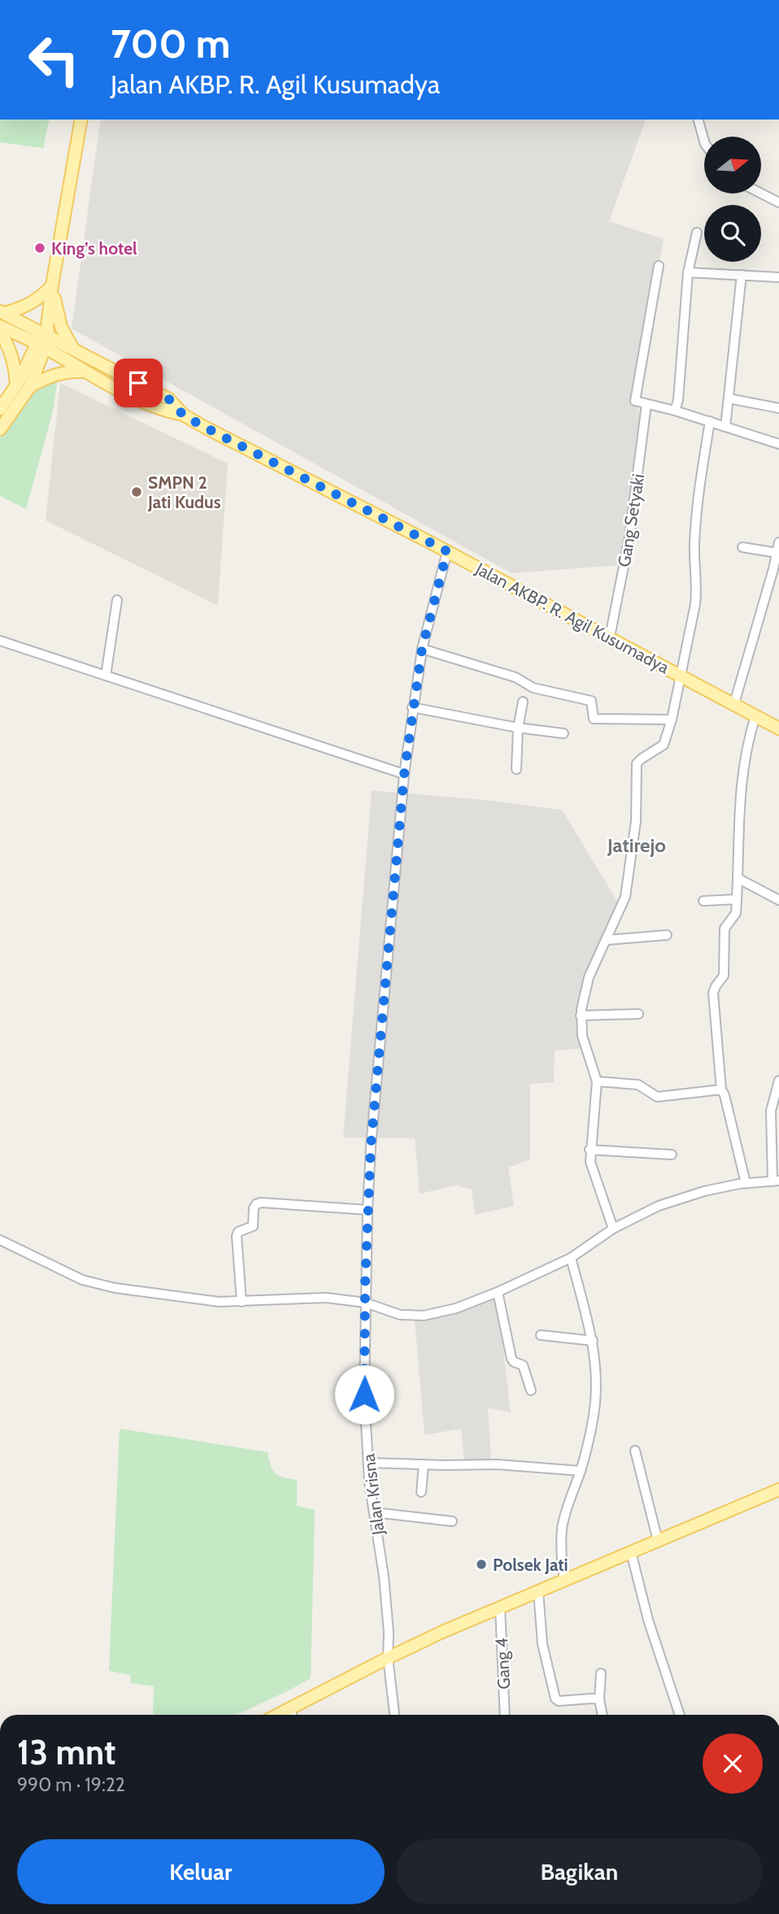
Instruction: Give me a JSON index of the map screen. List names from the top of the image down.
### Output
{
  "streets": {
    "main road": ["Jalan AKBP. R. Agil Kusumadya"],
    "street": ["Gang Setyaki", "Jalan Krisna", "Gang 4"]
  },
  "crossings": [
    ["Gang Setyaki", "Jalan AKBP. R. Agil Kusumadya"],
    ["Jalan AKBP. R. Agil Kusumadya", "Jalan Krisna"]
  ],
  "districts": ["Jatirejo"],
  "places": ["King’s hotel", "SMPN 2 Jati Kudus", "Polsek Jati"],
  "north": "right",
  "page": {
    "turn": ["700 m", "Jalan AKBP. R. Agil Kusumadya"],
    "heading": ["13 mnt", "990 m · 19:22"],
    "buttons": ["Keluar", "Bagikan"]
  }
}
